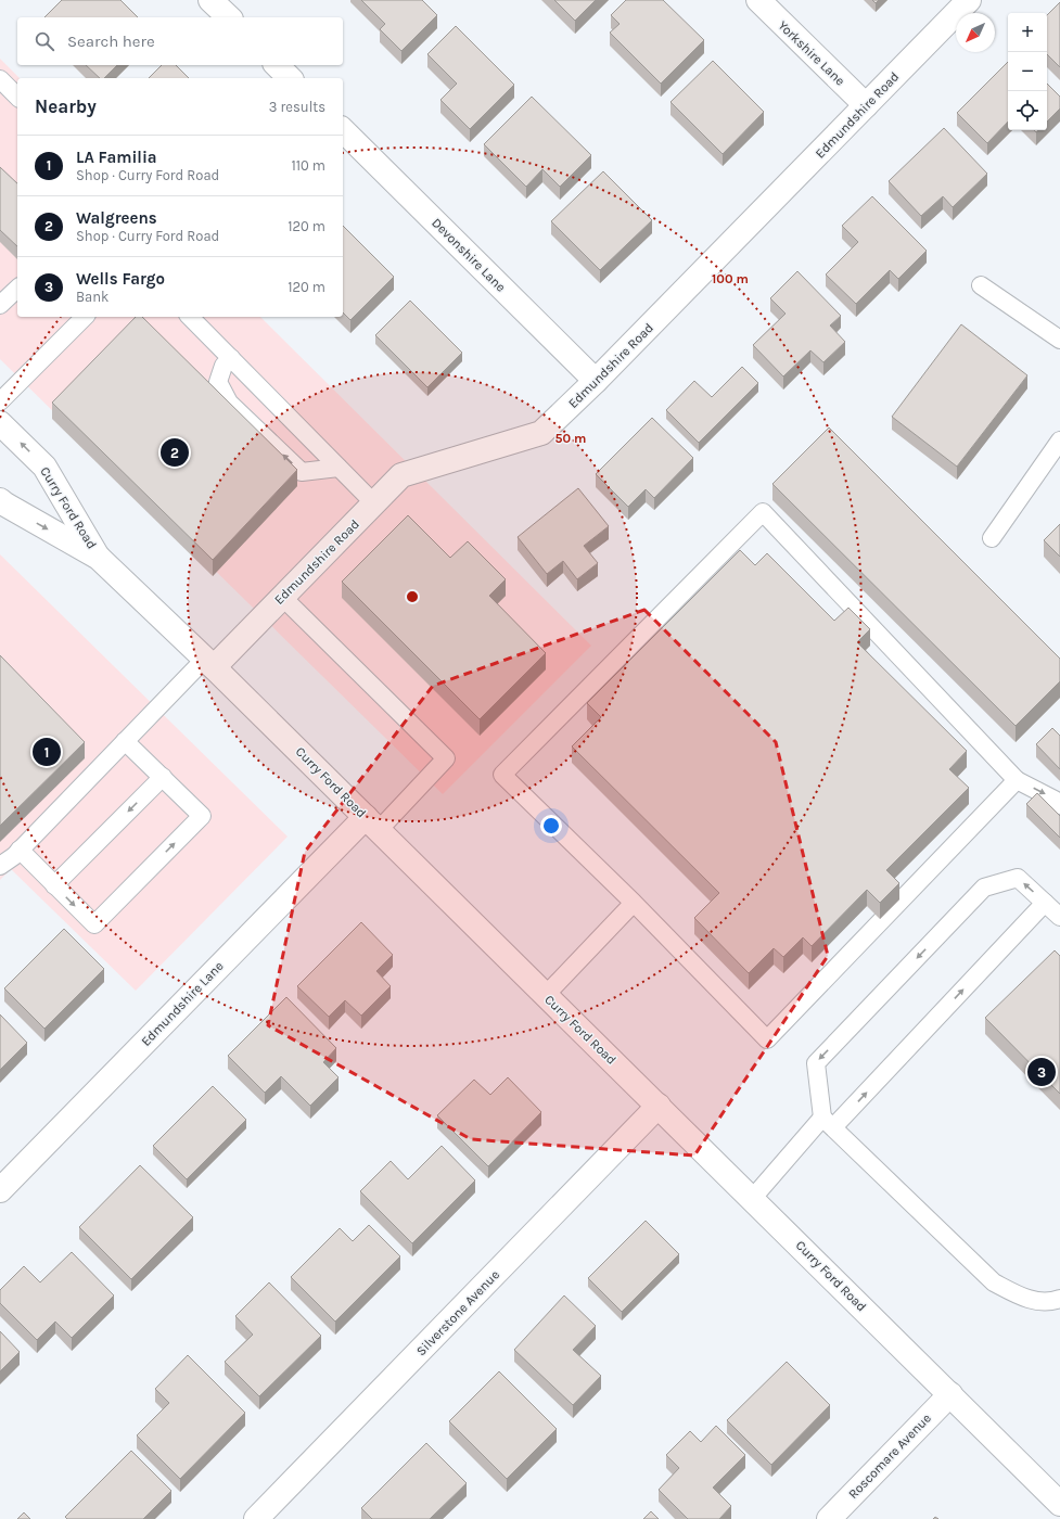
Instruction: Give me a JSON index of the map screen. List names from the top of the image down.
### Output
{
  "streets": {
    "street": [
      "Yorkshire Lane",
      "Edmundshire Road",
      "Devonshire Lane",
      "Curry Ford Road",
      "Edmundshire Lane",
      "Silverstone Avenue",
      "Roscomare Avenue"
    ]
  },
  "crossings": [
    ["Yorkshire Lane", "Edmundshire Road"],
    ["Edmundshire Road", "Devonshire Lane"],
    ["Edmundshire Road", "Curry Ford Road"],
    ["Curry Ford Road", "Edmundshire Lane"],
    ["Curry Ford Road", "Silverstone Avenue"],
    ["Curry Ford Road", "Roscomare Avenue"]
  ],
  "north": "bottom left",
  "page": {
    "map_buttons": ["+", "−"],
    "search": "Search here",
    "heading": ["Nearby", "3 results"],
    "list": [
      {
        "mark": "1",
        "name": "LA Familia",
        "note": "Shop · Curry Ford Road",
        "value": "110 m"
      },
      {
        "mark": "2",
        "name": "Walgreens",
        "note": "Shop · Curry Ford Road",
        "value": "120 m"
      },
      {
        "mark": "3",
        "name": "Wells Fargo",
        "note": "Bank",
        "value": "120 m"
      }
    ],
    "pins": ["2", "1", "3"]
  },
  "rings": ["100 m", "50 m"]
}
